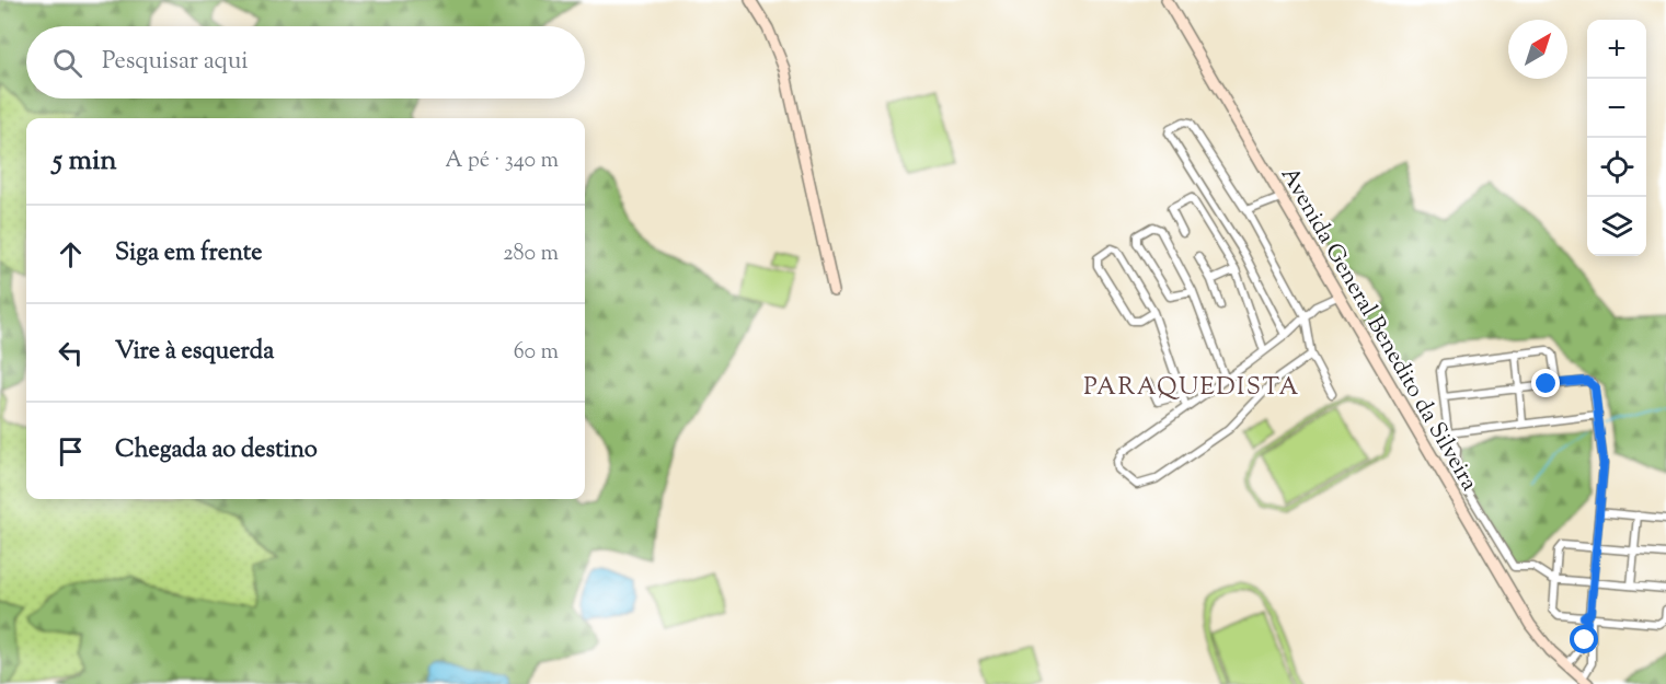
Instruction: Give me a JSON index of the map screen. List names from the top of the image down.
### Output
{
  "streets": {
    "main road": ["Avenida General Benedito da Silveira"]
  },
  "districts": ["PARAQUEDISTA"],
  "north": "top right",
  "page": {
    "map_buttons": ["+", "−"],
    "search": "Pesquisar aqui",
    "heading": ["5 min", "A pé · 340 m"],
    "list": [
      ["Siga em frente", "280 m"],
      ["Vire à esquerda", "60 m"],
      "Chegada ao destino"
    ]
  }
}
